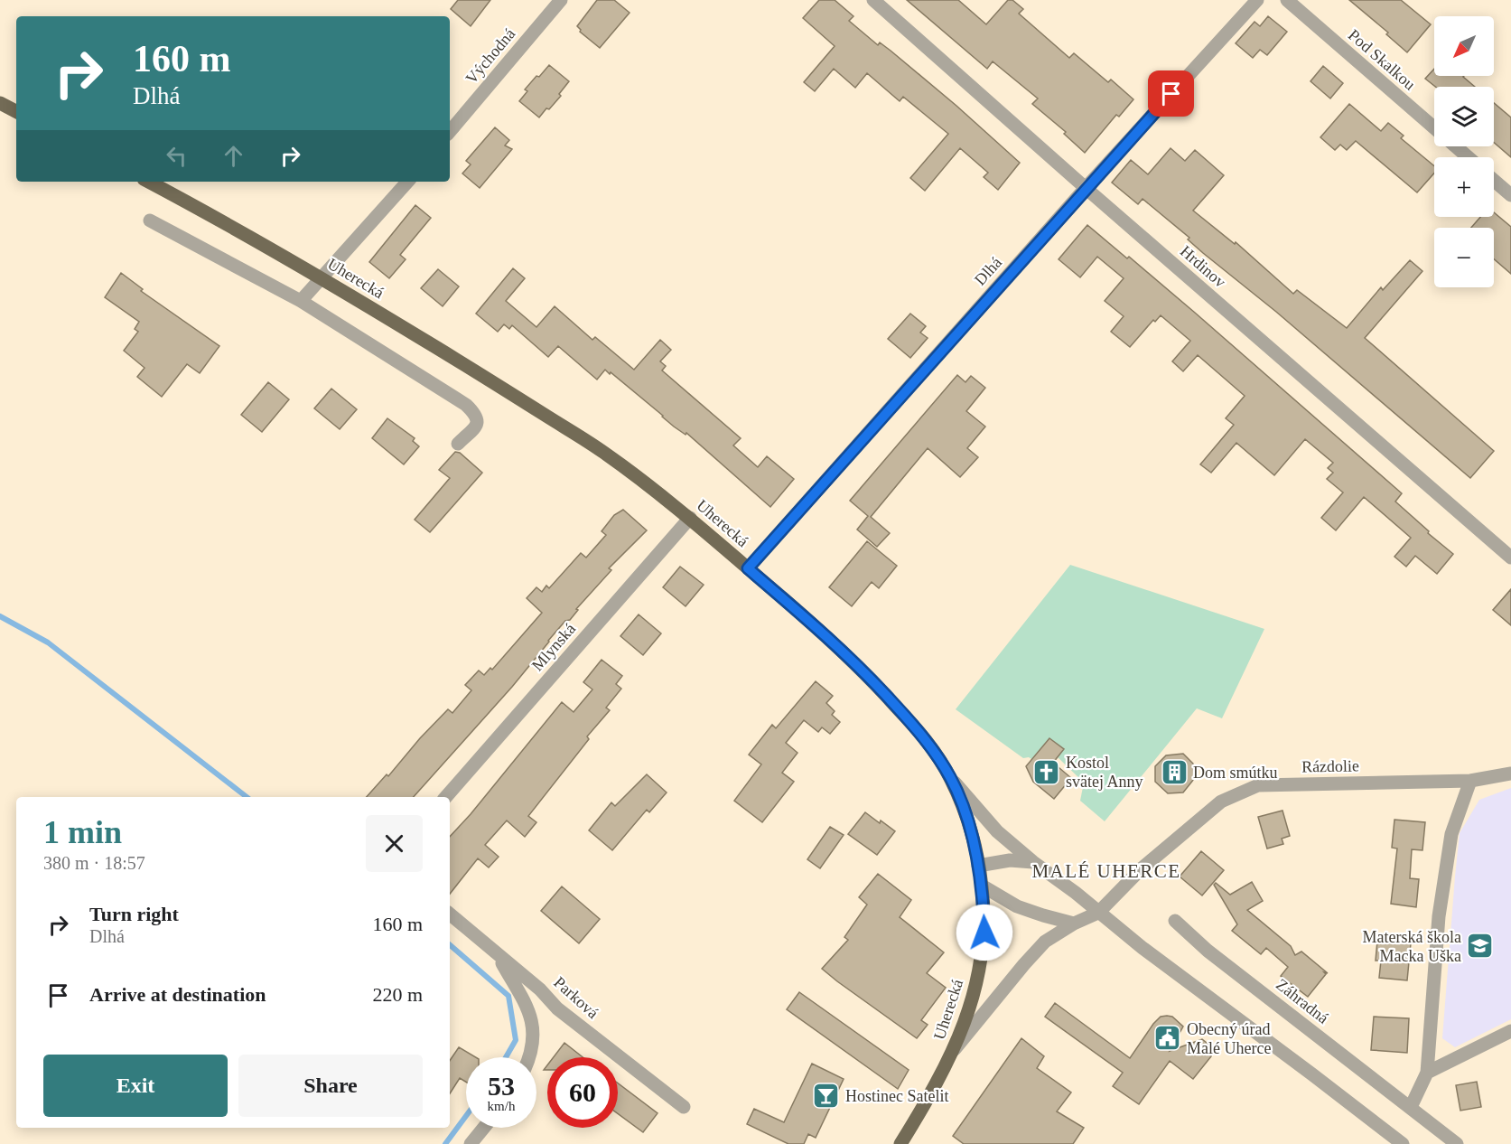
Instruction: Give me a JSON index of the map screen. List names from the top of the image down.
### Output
{
  "streets": {
    "main road": ["Uherecká"],
    "street": [
      "Východná",
      "Pod Skalkou",
      "Hrdinov",
      "Dlhá",
      "Mlynská",
      "Rázdolie",
      "Parková",
      "Záhradná"
    ]
  },
  "crossings": [
    ["Hrdinov", "Dlhá"],
    ["Dlhá", "Uherecká"],
    ["Uherecká", "Mlynská"]
  ],
  "districts": ["MALÉ UHERCE"],
  "places": {
    "church": ["Kostol svätej Anny"],
    "building": ["Dom smútku"],
    "school or university": ["Materská škola Macka Uška"],
    "public building": ["Obecný úrad Malé Uherce"],
    "bar": ["Hostinec Satelit"]
  },
  "north": "bottom left",
  "page": {
    "map_buttons": ["+", "−"],
    "turn": ["160 m", "Dlhá"],
    "heading": ["1 min", "380 m · 18:57"],
    "list": [
      {
        "name": "Turn right",
        "note": "Dlhá",
        "value": "160 m"
      },
      {
        "name": "Arrive at destination",
        "value": "220 m"
      }
    ],
    "buttons": ["Exit", "Share"],
    "speed": "53 km/h",
    "limit": "60"
  }
}
